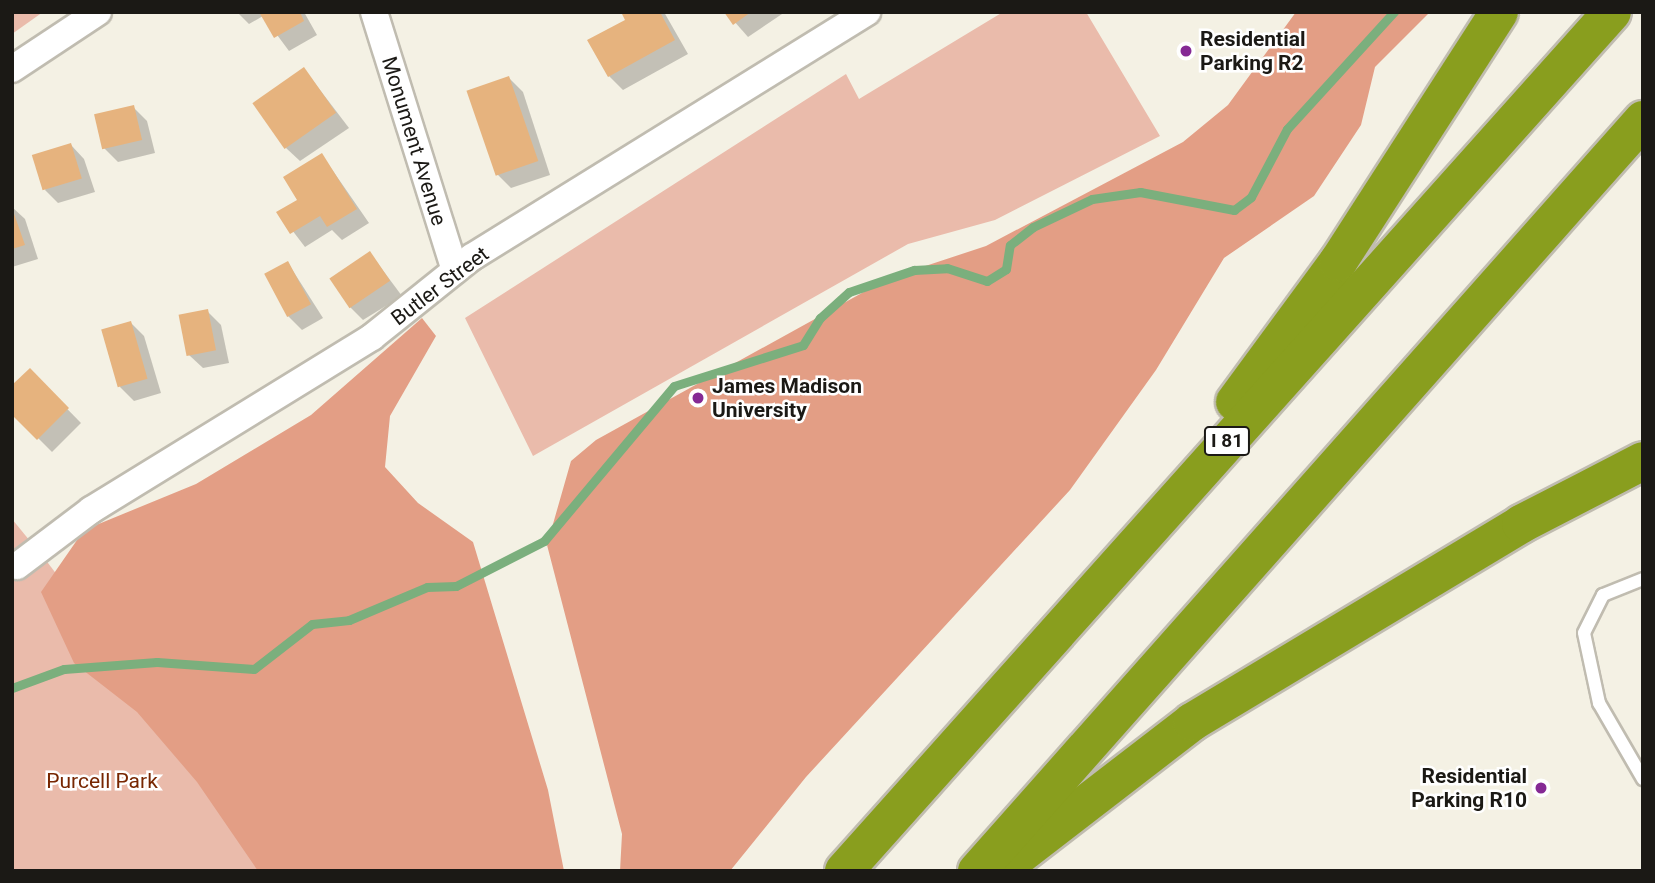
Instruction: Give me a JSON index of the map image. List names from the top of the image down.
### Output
{
  "streets": {
    "highway": ["I 81"],
    "street": ["Monument Avenue", "Butler Street"]
  },
  "crossings": [
    ["Monument Avenue", "Butler Street"]
  ],
  "parks": ["Purcell Park"],
  "places": ["Residential Parking R2", "James Madison University", "Residential Parking R10"]
}
